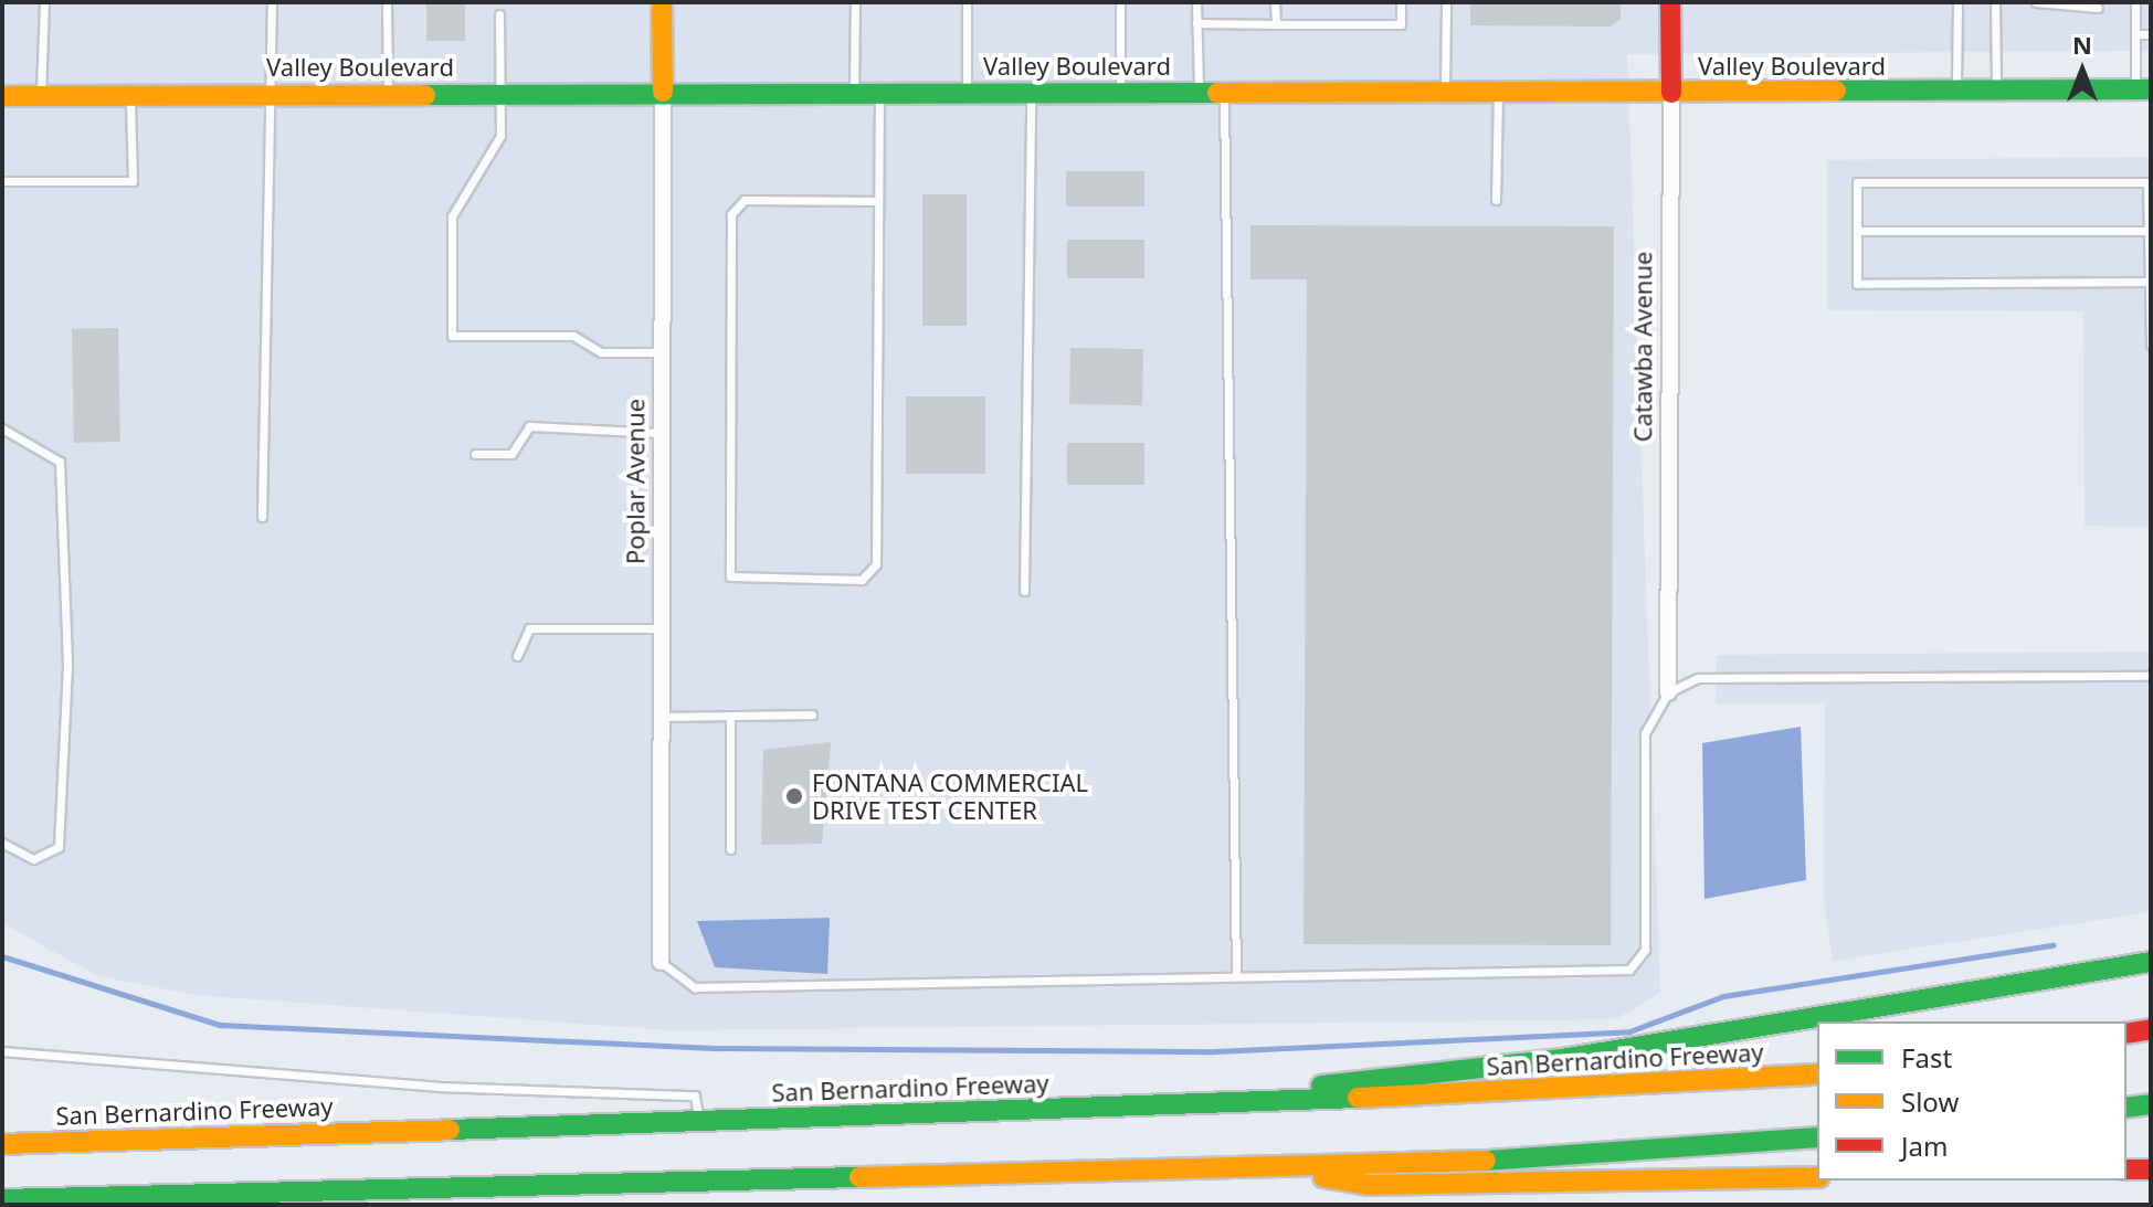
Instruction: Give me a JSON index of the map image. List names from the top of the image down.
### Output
{
  "streets": {
    "main road": [
      "Valley Boulevard",
      "Catawba Avenue",
      "Poplar Avenue",
      "San Bernardino Freeway"
    ]
  },
  "crossings": [
    ["Valley Boulevard", "Catawba Avenue"],
    ["Valley Boulevard", "Poplar Avenue"]
  ],
  "places": ["FONTANA COMMERCIAL DRIVE TEST CENTER"],
  "legend": ["Fast", "Slow", "Jam"],
  "north": "top"
}
